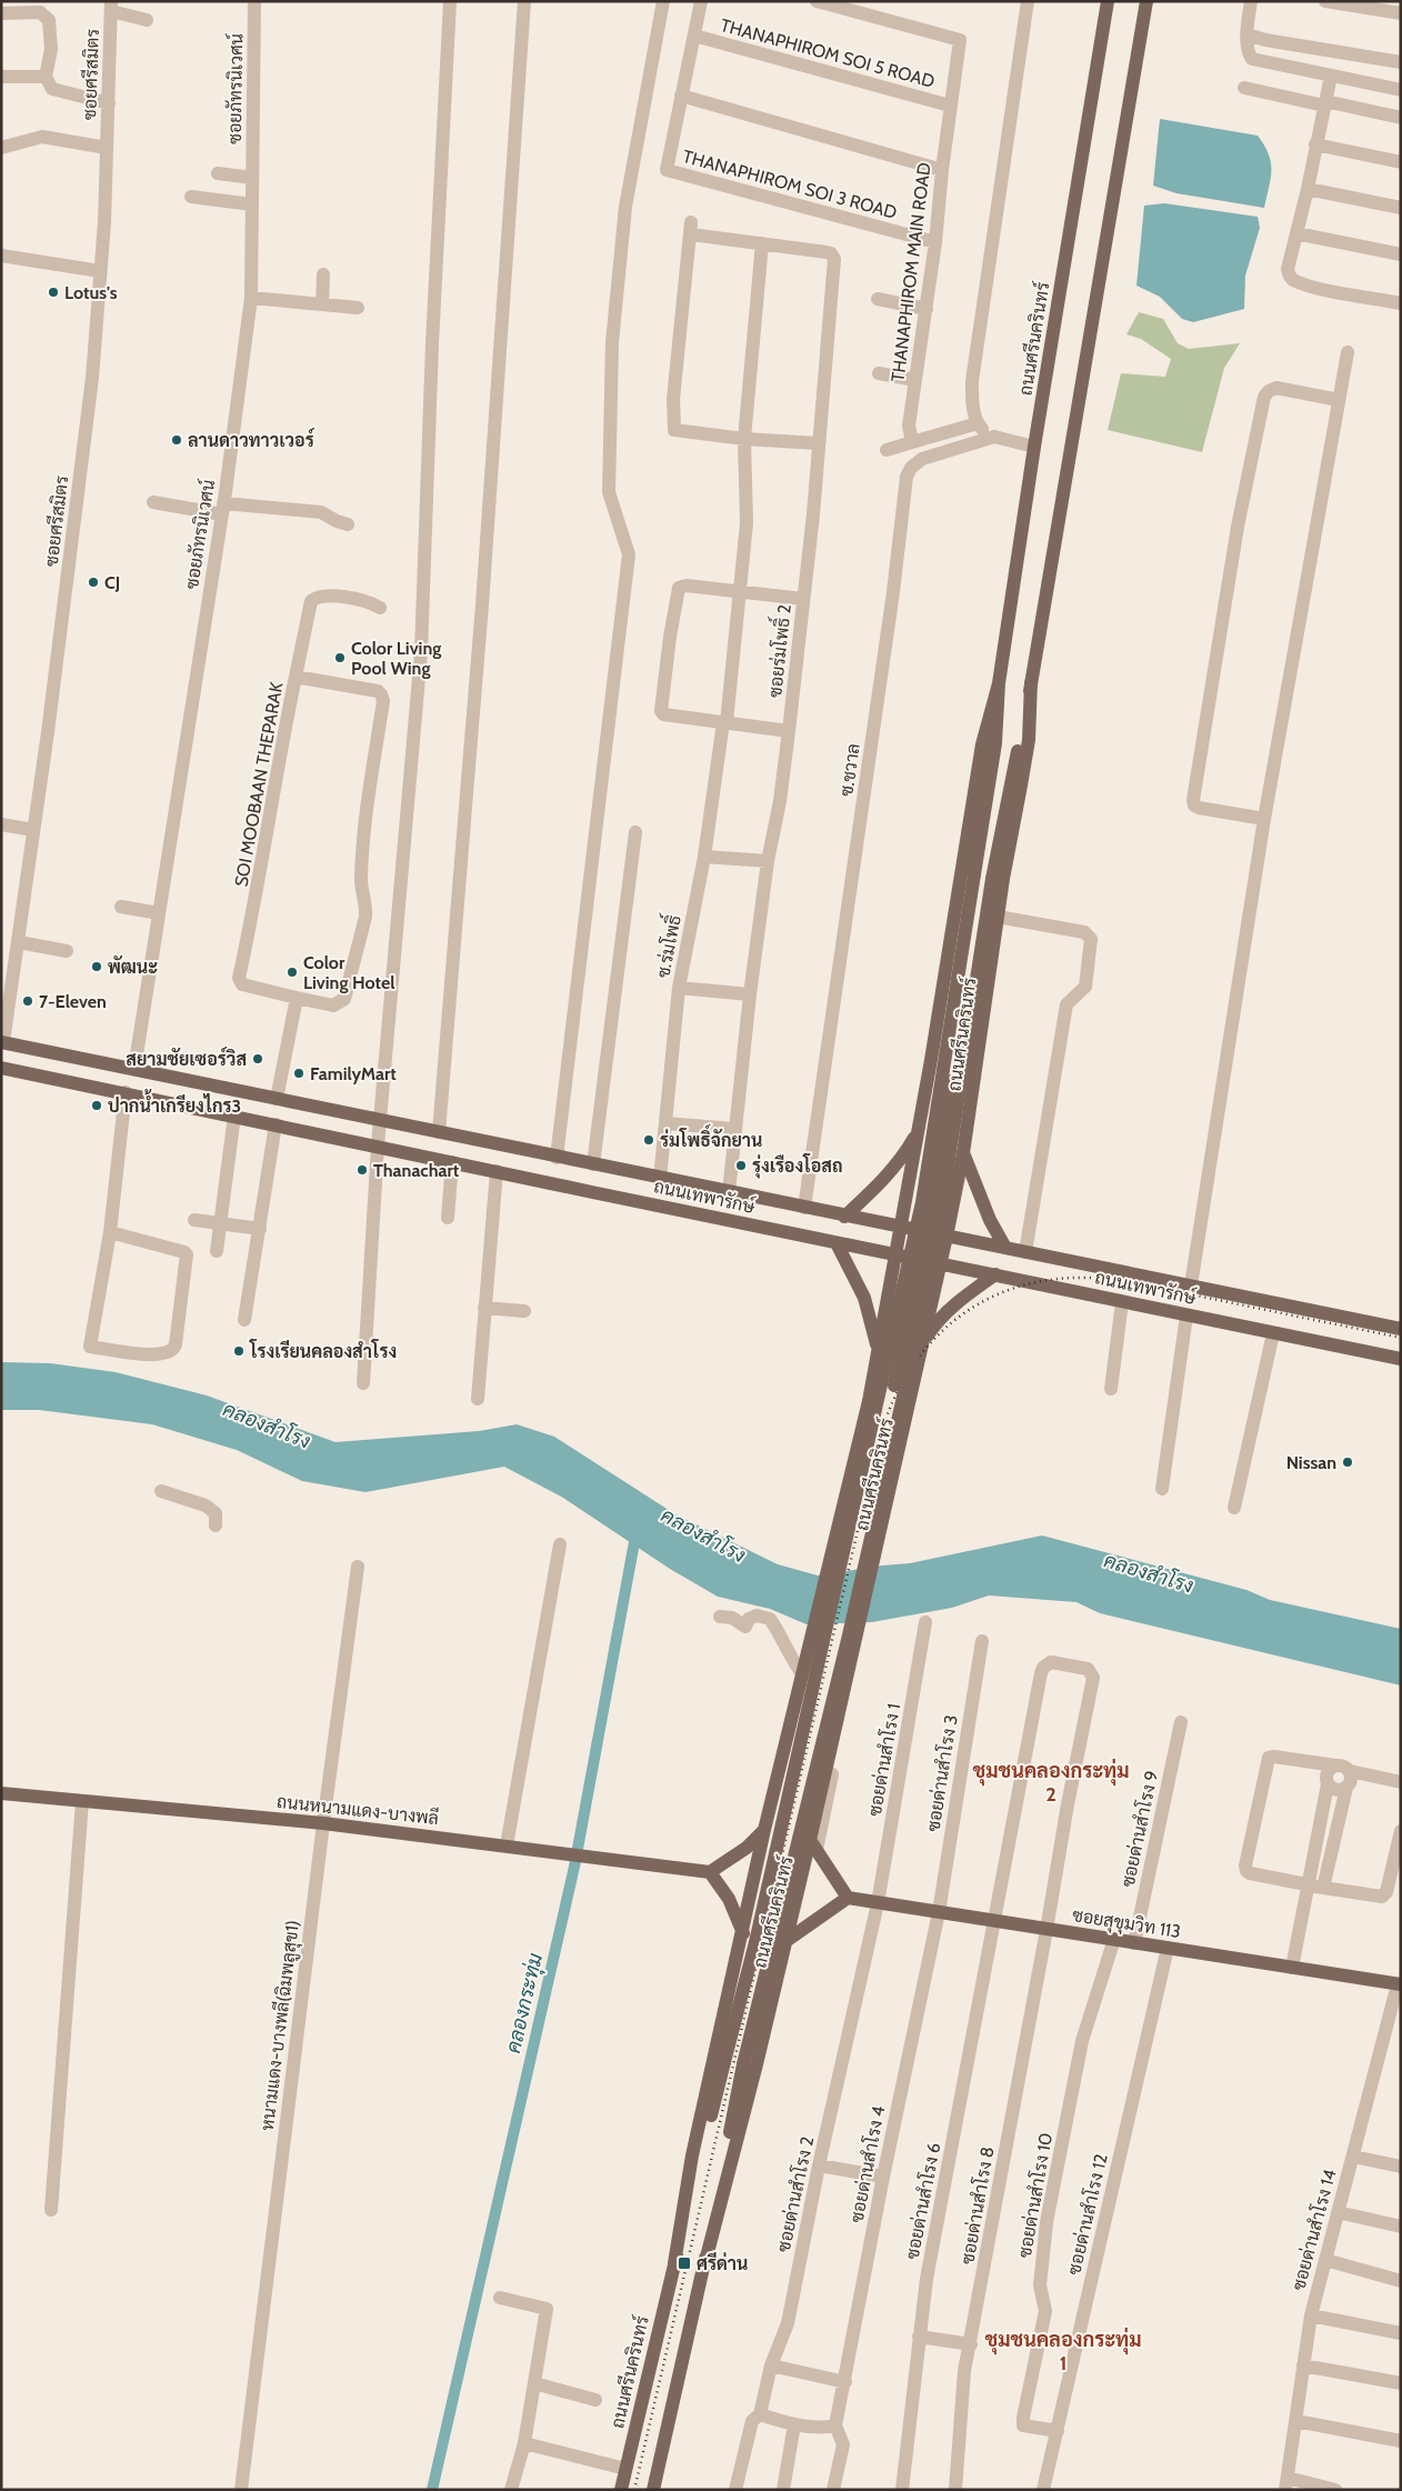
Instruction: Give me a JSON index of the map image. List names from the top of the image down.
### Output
{
  "streets": {
    "main road": [
      "ถนนศรีนครินทร์",
      "ถนนเทพารักษ์",
      "ถนนหนามแดง-บางพลี",
      "ซอยสุขุมวิท 113"
    ],
    "street": [
      "THANAPHIROM SOI 5 ROAD",
      "ซอยศรีสมิตร",
      "ซอยภัทรนิเวศน์",
      "THANAPHIROM SOI 3 ROAD",
      "THANAPHIROM MAIN ROAD",
      "ซอยร่มโพธิ์ 2",
      "ซ.ชวาล",
      "SOI MOOBAAN THEPARAK",
      "ซ.ร่มโพธิ์",
      "ซอยด่านสำโรง 1",
      "ซอยด่านสำโรง 3",
      "ซอยด่านสำโรง 9",
      "หนามแดง-บางพลี(ฉิมพลูสุข1)",
      "ซอยด่านสำโรง 4",
      "ซอยด่านสำโรง 2",
      "ซอยด่านสำโรง 10",
      "ซอยด่านสำโรง 6",
      "ซอยด่านสำโรง 8",
      "ซอยด่านสำโรง 12",
      "ซอยด่านสำโรง 14"
    ]
  },
  "crossings": [
    ["THANAPHIROM SOI 5 ROAD", "THANAPHIROM MAIN ROAD"],
    ["ซอยศรีสมิตร", "ถนนเทพารักษ์"],
    ["ซอยภัทรนิเวศน์", "ถนนเทพารักษ์"],
    ["THANAPHIROM SOI 3 ROAD", "THANAPHIROM MAIN ROAD"],
    ["ถนนศรีนครินทร์", "ถนนเทพารักษ์"],
    ["ซอยร่มโพธิ์ 2", "ซ.ร่มโพธิ์"],
    ["ซอยร่มโพธิ์ 2", "ถนนเทพารักษ์"],
    ["ซ.ชวาล", "ถนนเทพารักษ์"],
    ["ซ.ร่มโพธิ์", "ถนนเทพารักษ์"],
    ["ซอยด่านสำโรง 1", "ซอยสุขุมวิท 113"],
    ["ซอยด่านสำโรง 1", "ซอยด่านสำโรง 2"],
    ["ซอยด่านสำโรง 3", "ซอยสุขุมวิท 113"],
    ["ซอยด่านสำโรง 3", "ซอยด่านสำโรง 4"],
    ["ถนนหนามแดง-บางพลี", "หนามแดง-บางพลี(ฉิมพลูสุข1)"],
    ["ซอยด่านสำโรง 9", "ซอยสุขุมวิท 113"],
    ["ซอยสุขุมวิท 113", "ซอยด่านสำโรง 4"],
    ["ซอยสุขุมวิท 113", "ซอยด่านสำโรง 2"],
    ["ซอยสุขุมวิท 113", "ซอยด่านสำโรง 10"],
    ["ซอยสุขุมวิท 113", "ซอยด่านสำโรง 6"],
    ["ซอยสุขุมวิท 113", "ซอยด่านสำโรง 8"],
    ["ซอยสุขุมวิท 113", "ซอยด่านสำโรง 12"],
    ["ซอยสุขุมวิท 113", "ซอยด่านสำโรง 14"],
    ["ซอยด่านสำโรง 10", "ซอยด่านสำโรง 12"],
    ["ซอยด่านสำโรง 6", "ซอยด่านสำโรง 8"]
  ],
  "districts": ["ชุมชนคลองกระทุ่ม 2", "ชุมชนคลองกระทุ่ม 1"],
  "water": ["คลองสำโรง", "คลองกระทุ่ม"],
  "places": {
    "other": [
      "Lotus's",
      "ลานดาวทาวเวอร์",
      "CJ",
      "Color Living Pool Wing",
      "พัฒนะ",
      "Color Living Hotel",
      "7-Eleven",
      "สยามชัยเซอร์วิส",
      "FamilyMart",
      "ปากน้ำเกรียงไกร3",
      "ร่มโพธิ์จักยาน",
      "รุ่งเรืองโอสถ",
      "Thanachart",
      "โรงเรียนคลองสำโรง",
      "Nissan"
    ],
    "transit": ["ศรีด่าน"]
  }
}
